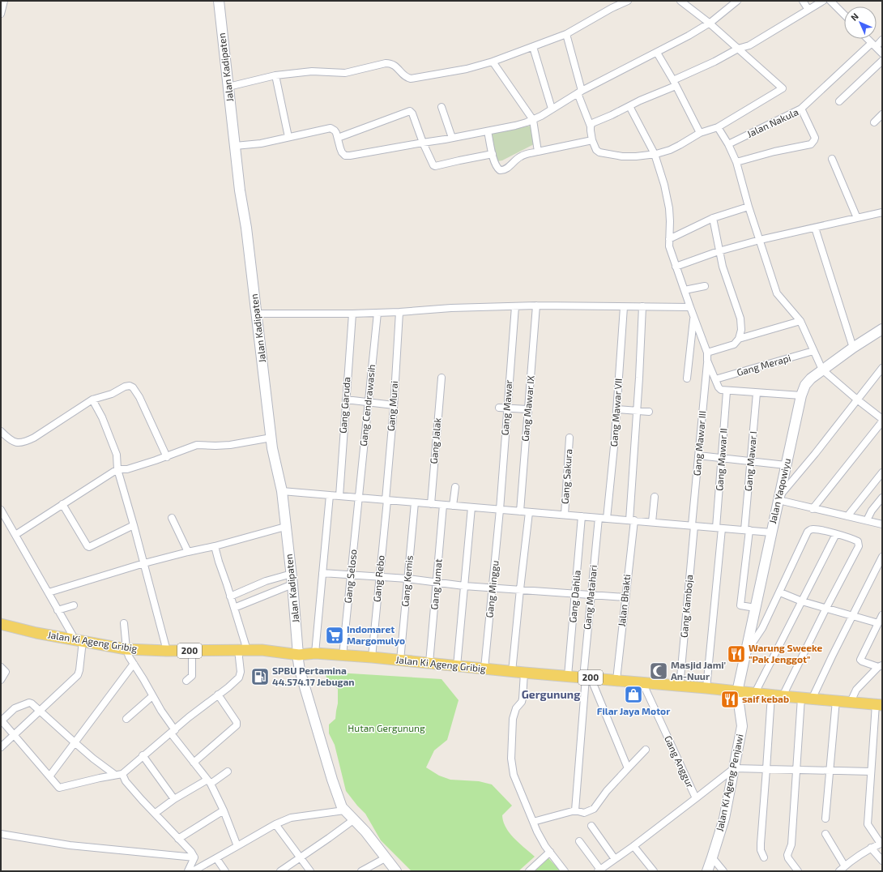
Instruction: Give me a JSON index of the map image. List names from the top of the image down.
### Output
{
  "streets": {
    "main road": ["Jalan Ki Ageng Gribig", "200"],
    "street": [
      "Jalan Kadipaten",
      "Jalan Nakula",
      "Gang Merapi",
      "Gang Garuda",
      "Gang Cendrawasih",
      "Gang Murai",
      "Gang Mawar",
      "Gang Mawar IX",
      "Gang Mawar VII",
      "Gang Jalak",
      "Gang Mawar III",
      "Gang Mawar II",
      "Gang Mawar I",
      "Gang Sakura",
      "Jalan Yaqowiyu",
      "Gang Seloso",
      "Gang Rebo",
      "Gang Kemis",
      "Gang Jumat",
      "Gang Minggu",
      "Gang Dahlia",
      "Gang Matahari",
      "Jalan Bhakti",
      "Gang Kamboja",
      "Gang Anggur",
      "Jalan Ki Ageng Penjawi"
    ]
  },
  "crossings": [
    ["Jalan Kadipaten", "Jalan Ki Ageng Gribig"],
    ["Gang Cendrawasih", "Gang Seloso"],
    ["Gang Murai", "Gang Rebo"],
    ["Gang Mawar", "Gang Minggu"],
    ["Gang Mawar III", "Gang Kamboja"],
    ["Gang Mawar II", "Jalan Ki Ageng Gribig"],
    ["Gang Mawar I", "Jalan Yaqowiyu"],
    ["Jalan Yaqowiyu", "Jalan Ki Ageng Gribig"],
    ["Jalan Yaqowiyu", "Jalan Ki Ageng Penjawi"],
    ["Gang Seloso", "Jalan Ki Ageng Gribig"],
    ["Gang Rebo", "Jalan Ki Ageng Gribig"],
    ["Gang Kemis", "Jalan Ki Ageng Gribig"],
    ["Gang Jumat", "Jalan Ki Ageng Gribig"],
    ["Gang Minggu", "Jalan Ki Ageng Gribig"],
    ["Gang Dahlia", "Jalan Ki Ageng Gribig"],
    ["Gang Matahari", "Jalan Ki Ageng Gribig"],
    ["Jalan Bhakti", "Jalan Ki Ageng Gribig"],
    ["Gang Kamboja", "Jalan Ki Ageng Gribig"],
    ["Jalan Ki Ageng Gribig", "Gang Anggur"],
    ["Jalan Ki Ageng Gribig", "Jalan Ki Ageng Penjawi"],
    ["Gang Anggur", "Jalan Ki Ageng Penjawi"]
  ],
  "districts": ["Gergunung"],
  "parks": ["Hutan Gergunung"],
  "places": {
    "supermarket": ["Indomaret Margomulyo"],
    "restaurant": ["Warung Sweeke \"Pak Jenggot\"", "saif kebab"],
    "mosque": ["Masjid Jami' An-Nuur"],
    "fuel station": ["SPBU Pertamina 44.574.17 Jebugan"],
    "shop": ["Filar Jaya Motor"]
  },
  "north": "top left"
}
